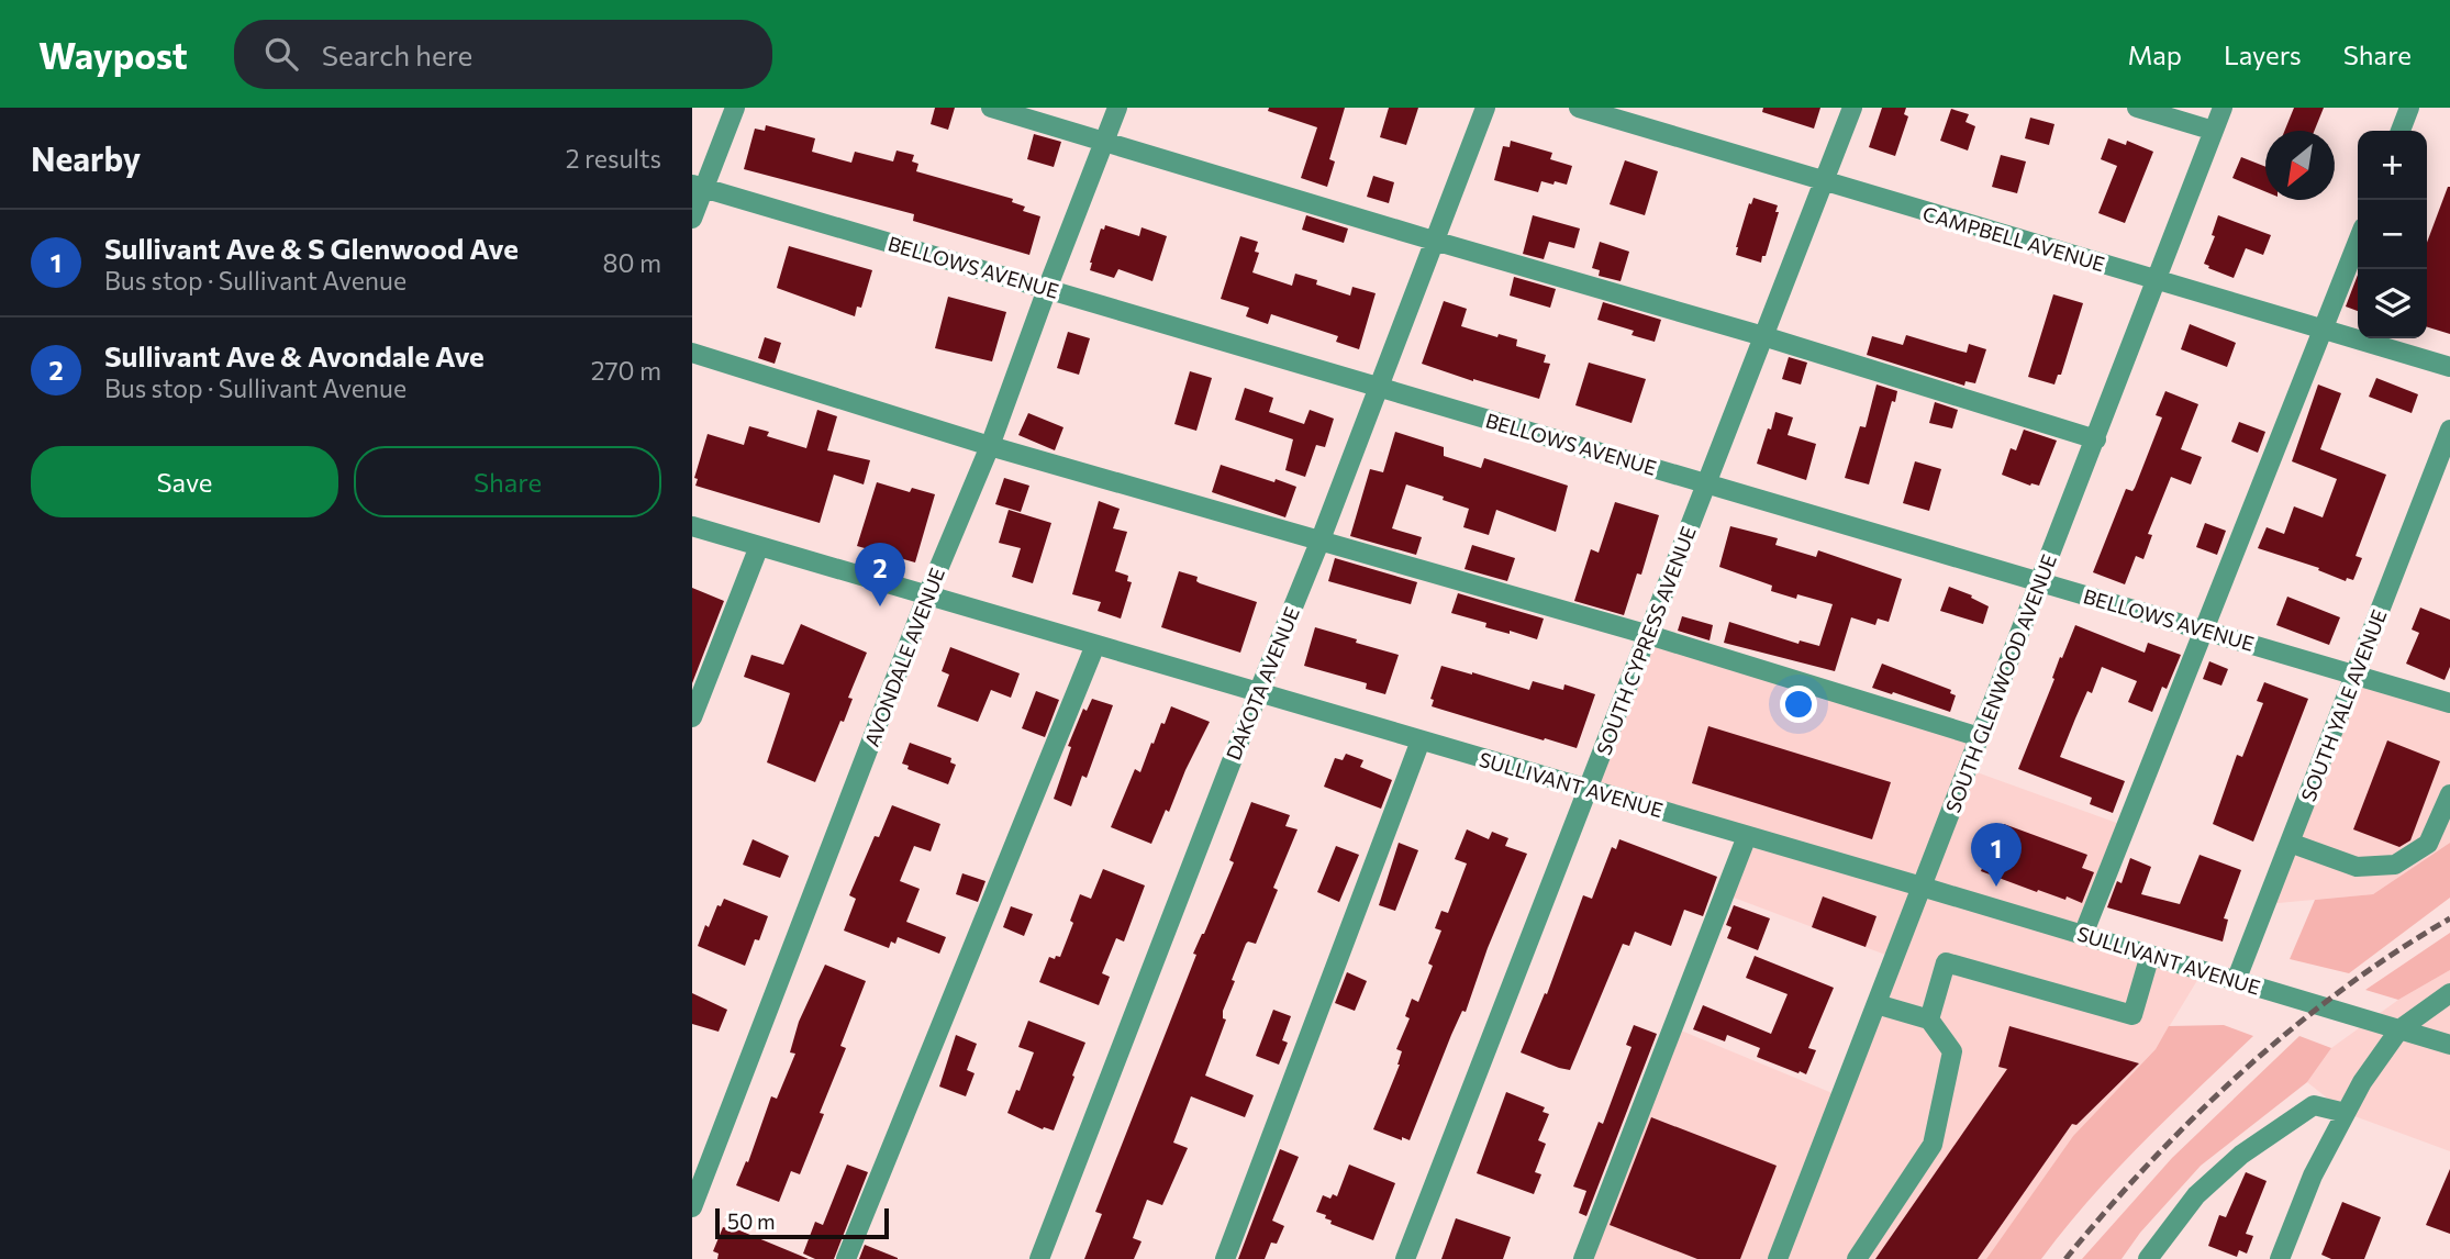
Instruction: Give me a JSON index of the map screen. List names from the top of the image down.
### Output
{
  "streets": {
    "street": [
      "CAMPBELL AVENUE",
      "BELLOWS AVENUE",
      "SOUTH CYPRESS AVENUE",
      "AVONDALE AVENUE",
      "DAKOTA AVENUE",
      "SOUTH GLENWOOD AVENUE",
      "SOUTH YALE AVENUE",
      "SULLIVANT AVENUE"
    ]
  },
  "crossings": [
    ["CAMPBELL AVENUE", "SOUTH CYPRESS AVENUE"],
    ["CAMPBELL AVENUE", "SOUTH GLENWOOD AVENUE"],
    ["BELLOWS AVENUE", "SOUTH CYPRESS AVENUE"],
    ["BELLOWS AVENUE", "AVONDALE AVENUE"],
    ["BELLOWS AVENUE", "DAKOTA AVENUE"],
    ["BELLOWS AVENUE", "SOUTH GLENWOOD AVENUE"],
    ["BELLOWS AVENUE", "SOUTH YALE AVENUE"],
    ["SOUTH CYPRESS AVENUE", "SULLIVANT AVENUE"],
    ["AVONDALE AVENUE", "SULLIVANT AVENUE"],
    ["DAKOTA AVENUE", "SULLIVANT AVENUE"],
    ["SOUTH GLENWOOD AVENUE", "SULLIVANT AVENUE"],
    ["SOUTH YALE AVENUE", "SULLIVANT AVENUE"]
  ],
  "scale_bar": "50 m",
  "north": "bottom left",
  "page": {
    "header": "Waypost",
    "search": "Search here",
    "nav": ["Map", "Layers", "Share"],
    "heading": ["Nearby", "2 results"],
    "map_buttons": ["+", "−"],
    "list": [
      {
        "mark": "1",
        "name": "Sullivant Ave & S Glenwood Ave",
        "note": "Bus stop · Sullivant Avenue",
        "value": "80 m"
      },
      {
        "mark": "2",
        "name": "Sullivant Ave & Avondale Ave",
        "note": "Bus stop · Sullivant Avenue",
        "value": "270 m"
      }
    ],
    "buttons": ["Save", "Share"],
    "pins": ["2", "1"],
    "scale": "50 m"
  }
}
